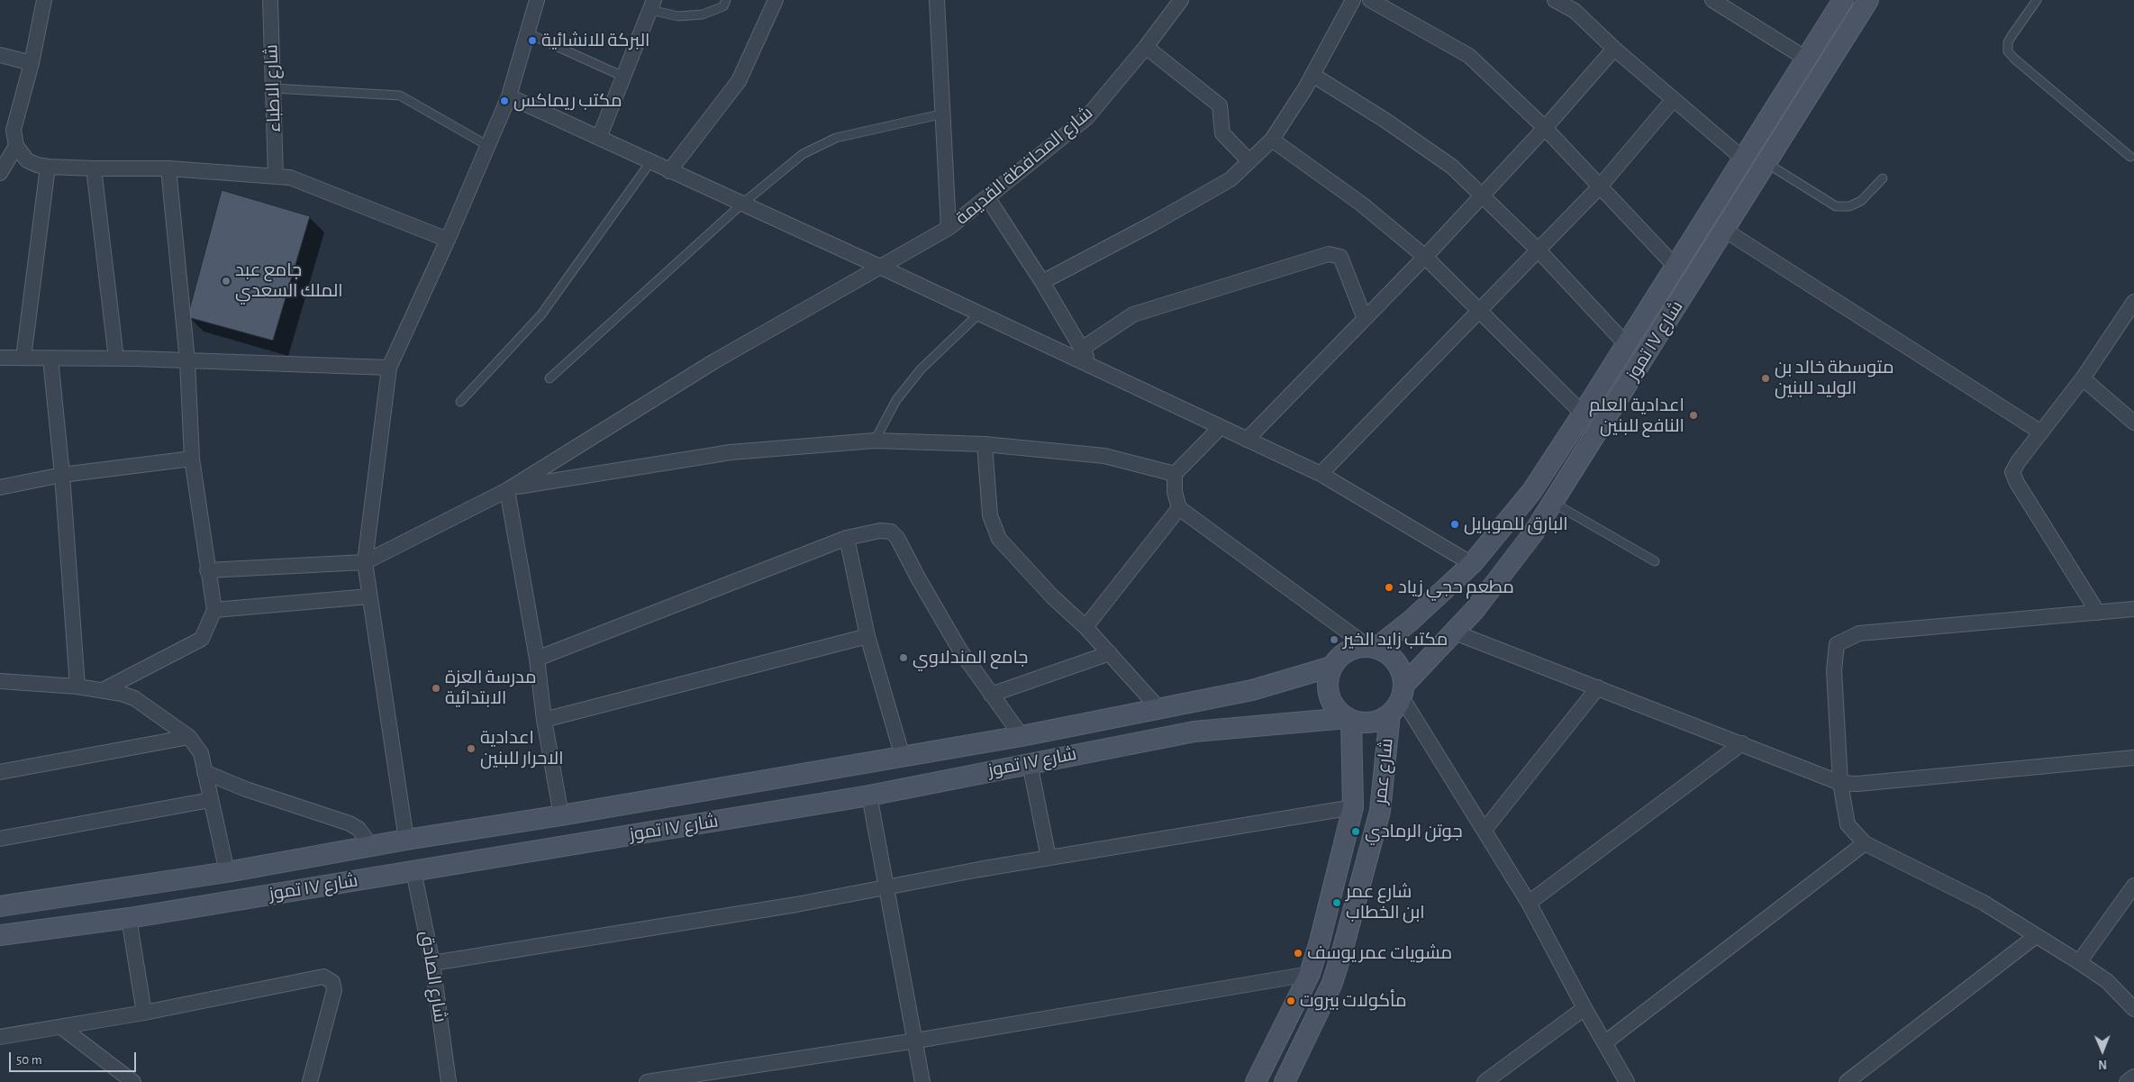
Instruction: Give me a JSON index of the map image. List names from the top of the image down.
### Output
{
  "streets": {
    "main road": ["شارع ١٧ تموز", "شارع عمر"],
    "street": ["شارع الاطباء", "شارع المحافظة القديمة", "شارع الصادق"]
  },
  "crossings": [
    ["شارع ١٧ تموز", "شارع عمر"],
    ["شارع ١٧ تموز", "شارع الصادق"]
  ],
  "places": [
    "البركة للانشائية",
    "مكتب ريماكس",
    "جامع عبد الملك السعدي",
    "متوسطة خالد بن الوليد للبنين",
    "اعدادية العلم النافع للبنين",
    "البارق للموبايل",
    "مطعم حجي زياد",
    "مكتب زايد الخير",
    "جامع المندلاوي",
    "مدرسة العزة الابتدائية",
    "اعدادية الاحرار للبنين",
    "جوتن الرمادي",
    "شارع عمر ابن الخطاب",
    "مشويات عمر يوسف",
    "مأكولات بيروت"
  ],
  "scale_bar": "50 m",
  "north": "bottom"
}
